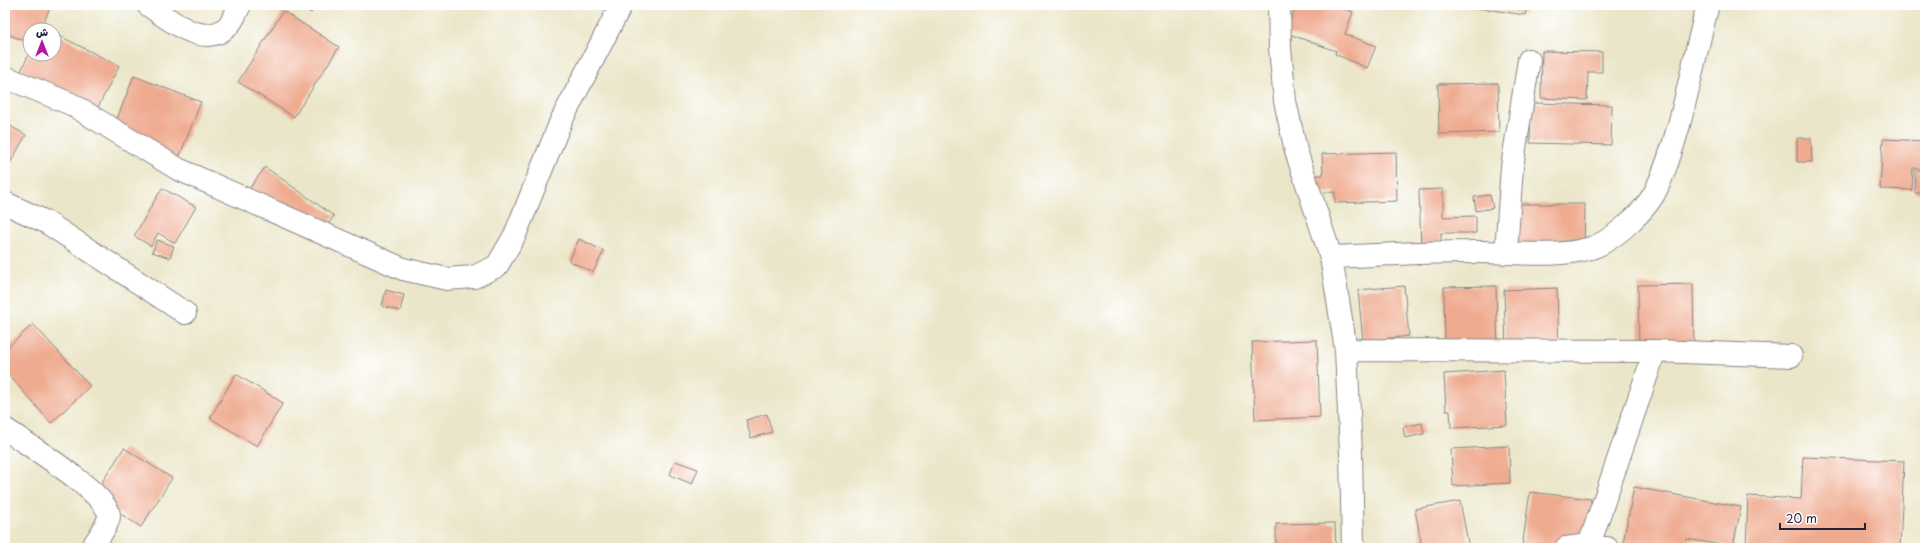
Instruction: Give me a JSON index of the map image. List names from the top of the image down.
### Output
{
  "scale_bar": "20 m",
  "north": "top"
}
